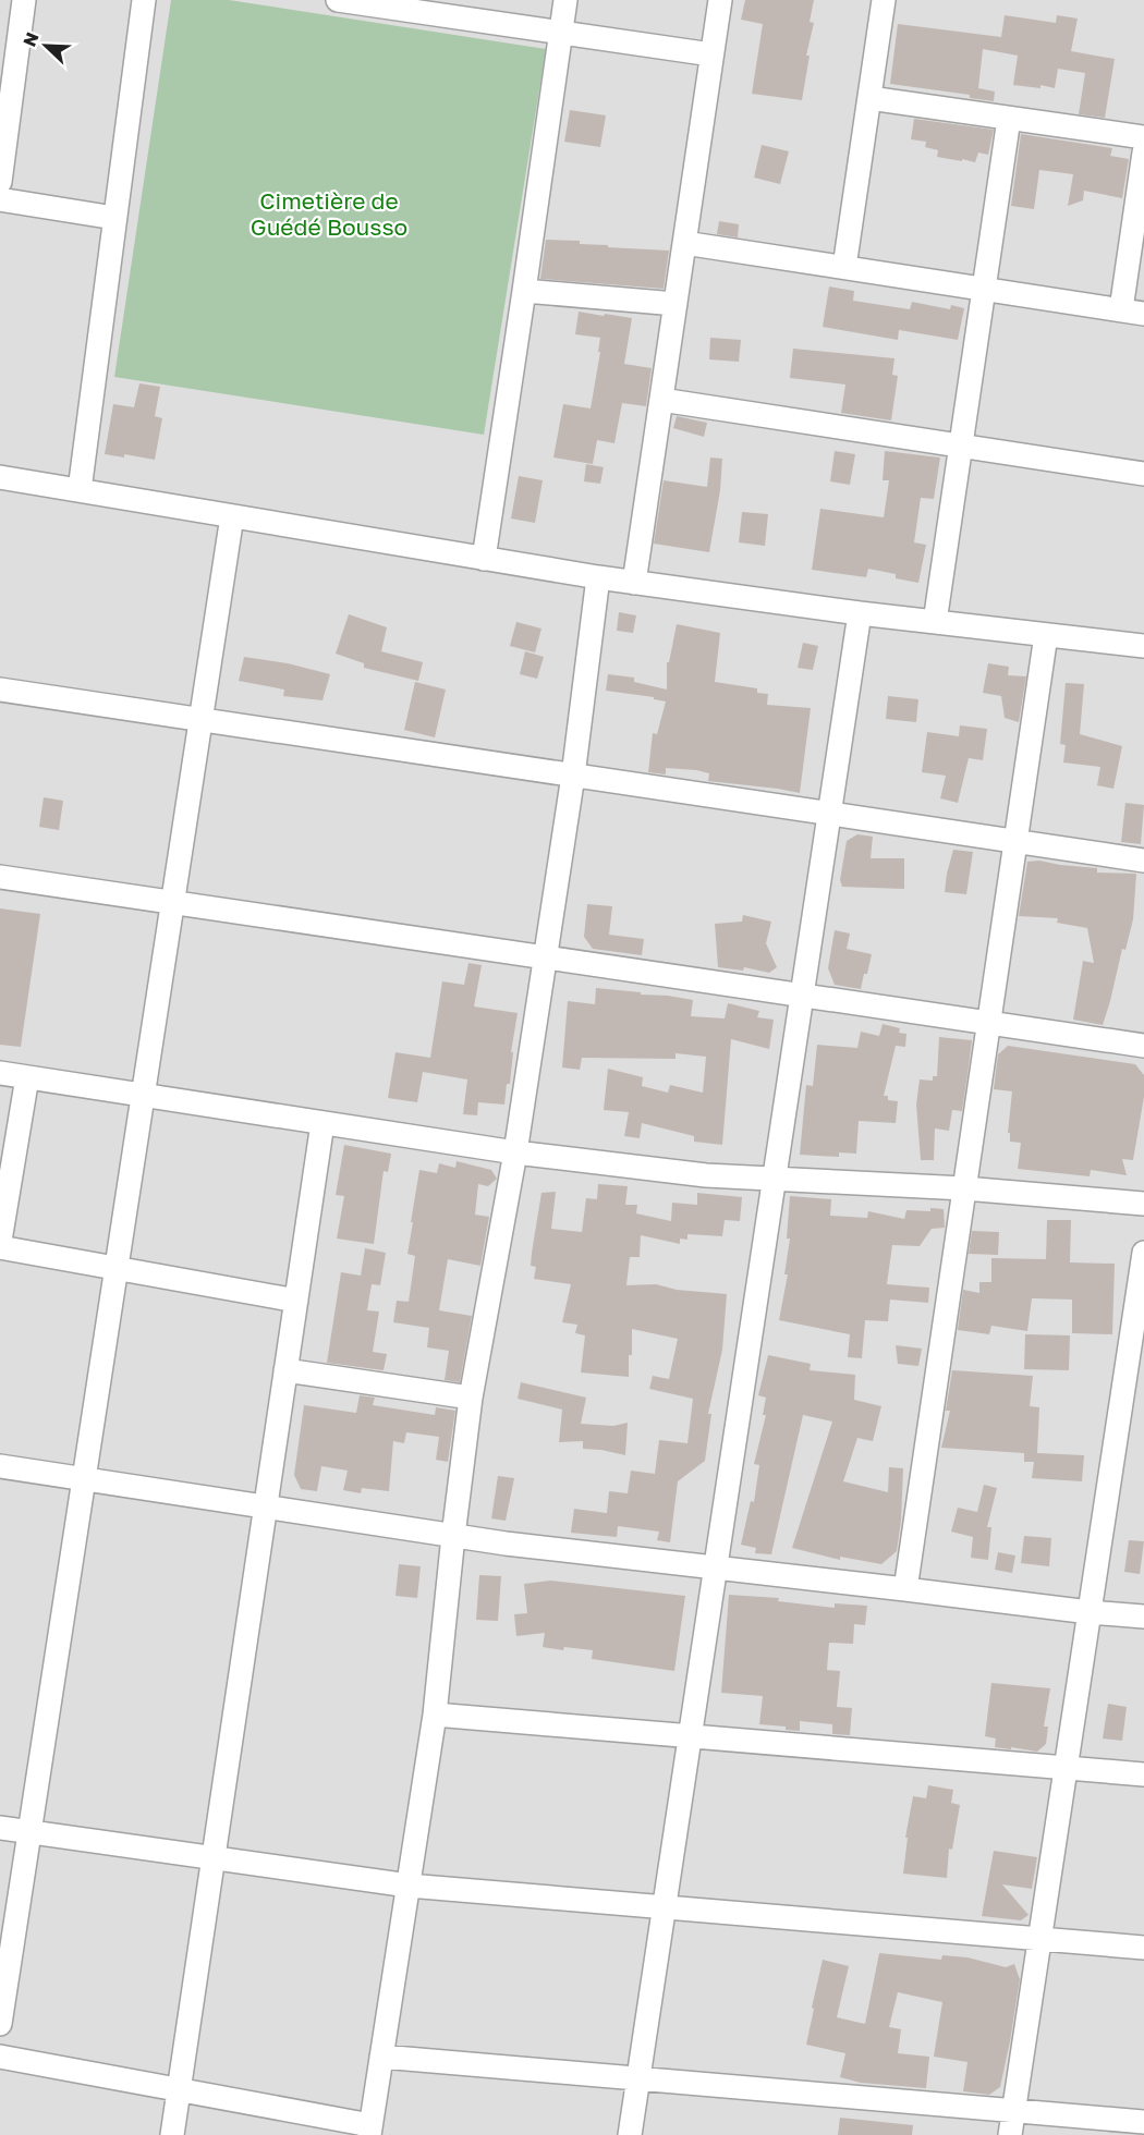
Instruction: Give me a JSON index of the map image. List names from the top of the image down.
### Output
{
  "parks": ["Cimetière de Guédé Bousso"],
  "north": "top left"
}
